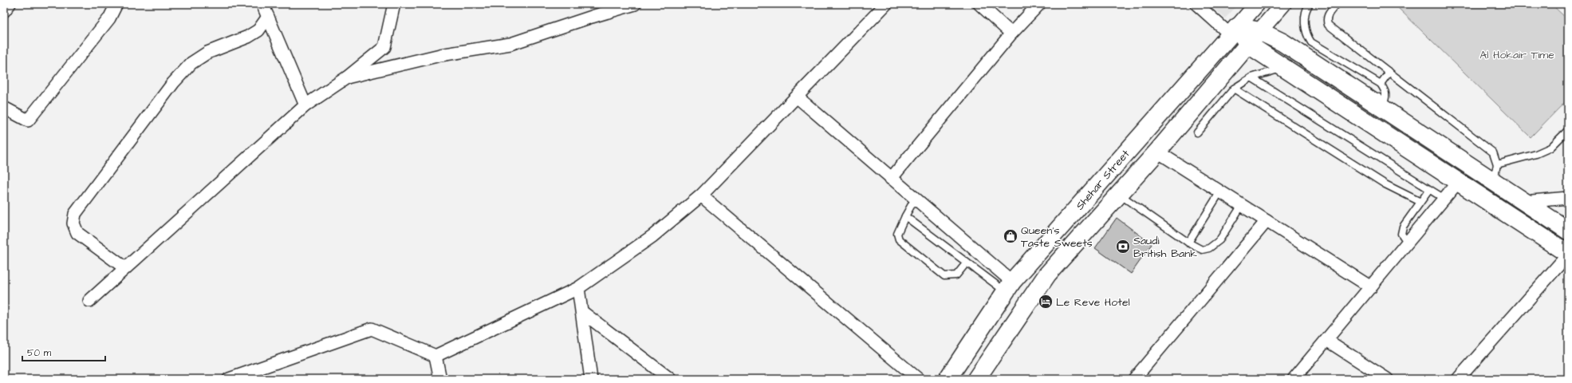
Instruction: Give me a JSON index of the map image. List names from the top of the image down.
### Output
{
  "streets": {
    "main road": ["Shehar Street"]
  },
  "parks": ["Al Hokair Time"],
  "places": {
    "shop": ["Queen's Taste Sweets"],
    "bank": ["Saudi British Bank"],
    "hotel": ["Le Reve Hotel"]
  },
  "scale_bar": "50 m"
}
